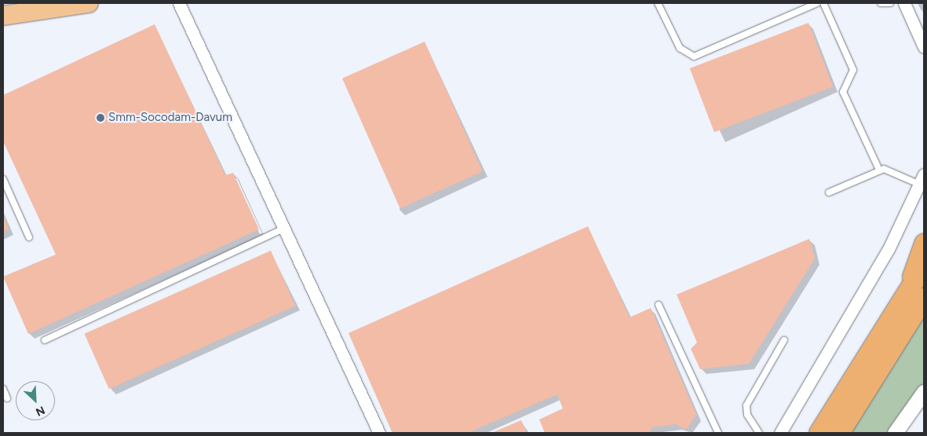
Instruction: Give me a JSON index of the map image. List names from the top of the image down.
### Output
{
  "places": ["Smm-Socodam-Davum"],
  "north": "bottom right"
}
